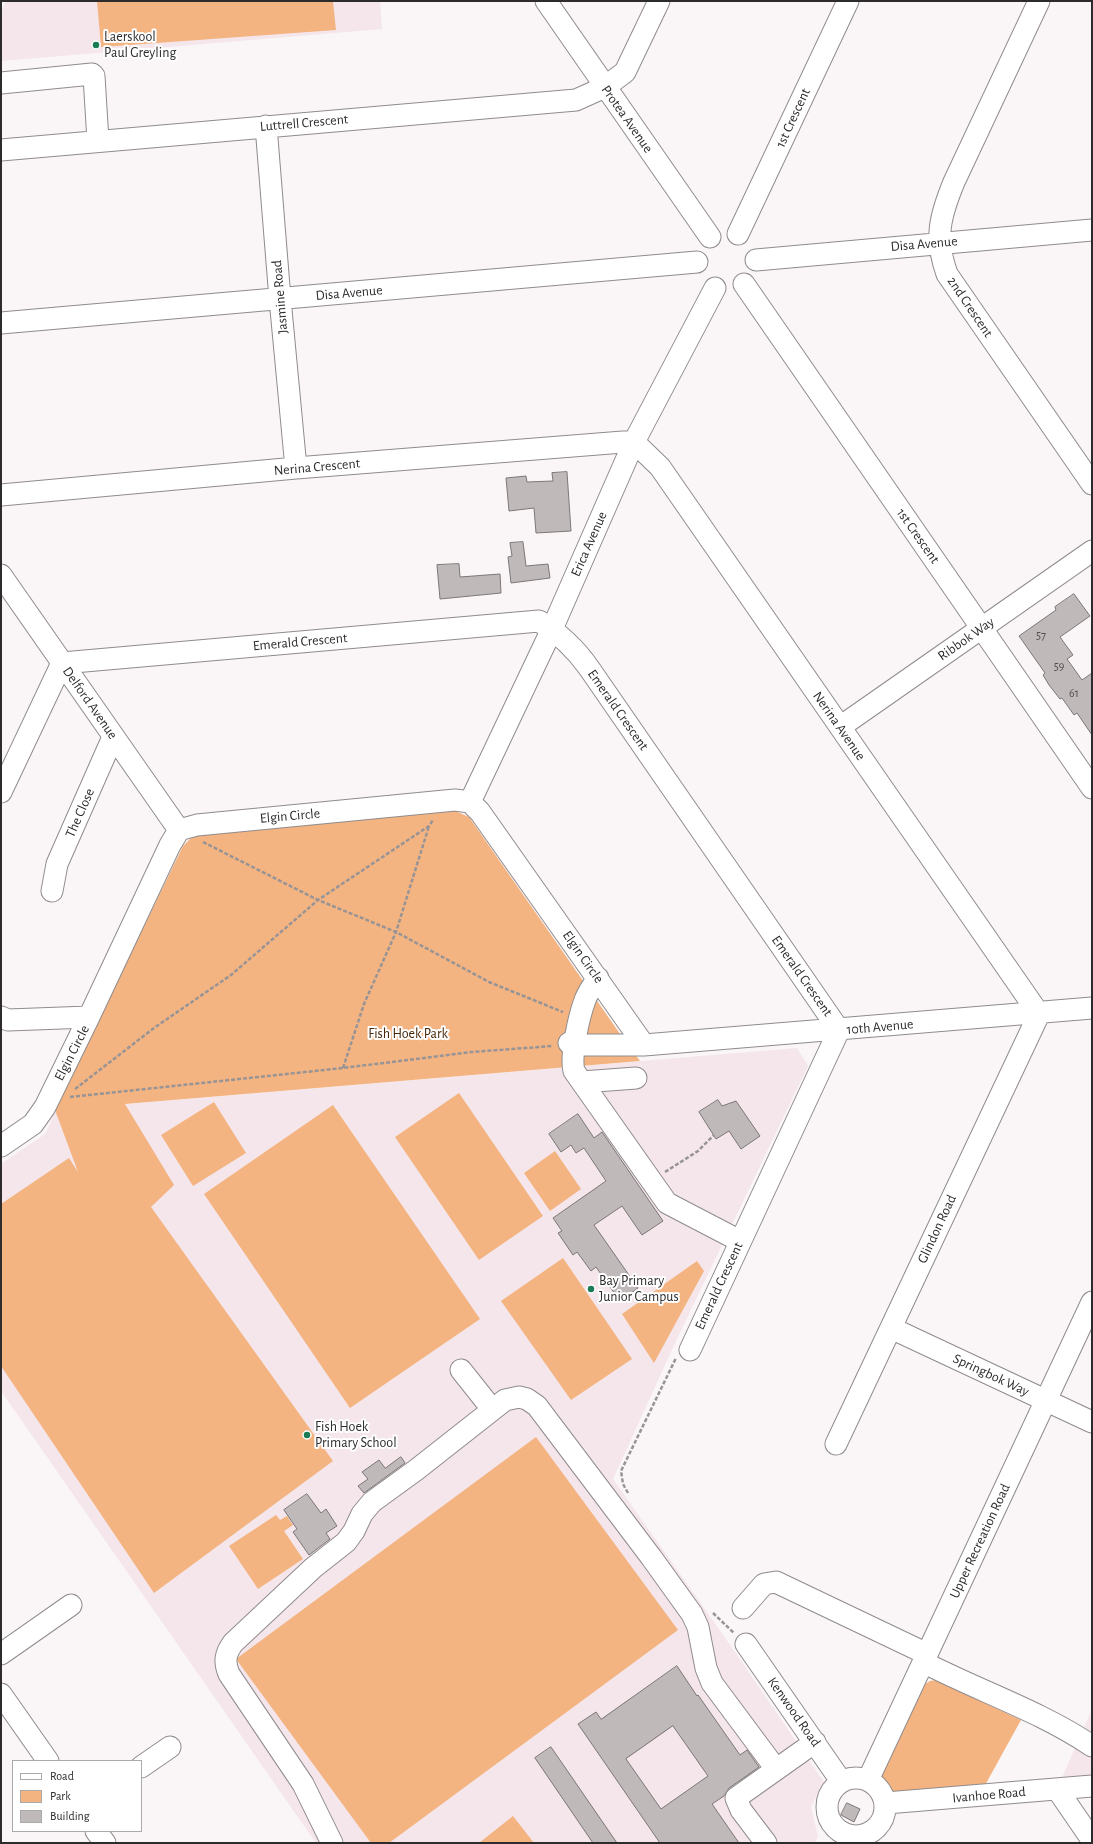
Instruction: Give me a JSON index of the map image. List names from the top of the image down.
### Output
{
  "streets": {
    "street": [
      "1st Crescent",
      "Protea Avenue",
      "Luttrell Crescent",
      "Disa Avenue",
      "Jasmine Road",
      "2nd Crescent",
      "Nerina Crescent",
      "Erica Avenue",
      "Ribbok Way",
      "Emerald Crescent",
      "Delford Avenue",
      "Nerina Avenue",
      "The Close",
      "Elgin Circle",
      "10th Avenue",
      "Glindon Road",
      "Springbok Way",
      "Upper Recreation Road",
      "Kenwood Road",
      "Ivanhoe Road"
    ]
  },
  "crossings": [
    ["1st Crescent", "Protea Avenue"],
    ["1st Crescent", "Disa Avenue"],
    ["1st Crescent", "Erica Avenue"],
    ["1st Crescent", "Ribbok Way"],
    ["Protea Avenue", "Luttrell Crescent"],
    ["Protea Avenue", "Disa Avenue"],
    ["Protea Avenue", "Erica Avenue"],
    ["Luttrell Crescent", "Jasmine Road"],
    ["Disa Avenue", "Jasmine Road"],
    ["Disa Avenue", "2nd Crescent"],
    ["Disa Avenue", "Erica Avenue"],
    ["Jasmine Road", "Nerina Crescent"],
    ["Nerina Crescent", "Erica Avenue"],
    ["Nerina Crescent", "Nerina Avenue"],
    ["Erica Avenue", "Emerald Crescent"],
    ["Erica Avenue", "Nerina Avenue"],
    ["Erica Avenue", "Elgin Circle"],
    ["Ribbok Way", "Nerina Avenue"],
    ["Emerald Crescent", "Delford Avenue"],
    ["Emerald Crescent", "10th Avenue"],
    ["Delford Avenue", "The Close"],
    ["Delford Avenue", "Elgin Circle"],
    ["Nerina Avenue", "10th Avenue"],
    ["Nerina Avenue", "Glindon Road"],
    ["Elgin Circle", "10th Avenue"],
    ["10th Avenue", "Glindon Road"],
    ["Glindon Road", "Springbok Way"],
    ["Springbok Way", "Upper Recreation Road"],
    ["Upper Recreation Road", "Kenwood Road"],
    ["Upper Recreation Road", "Ivanhoe Road"],
    ["Kenwood Road", "Ivanhoe Road"]
  ],
  "parks": ["Fish Hoek Park"],
  "places": ["Laerskool Paul Greyling", "Bay Primary Junior Campus", "Fish Hoek Primary School"],
  "house_numbers": ["57", "59", "61"],
  "legend": ["Road", "Park", "Building"]
}
